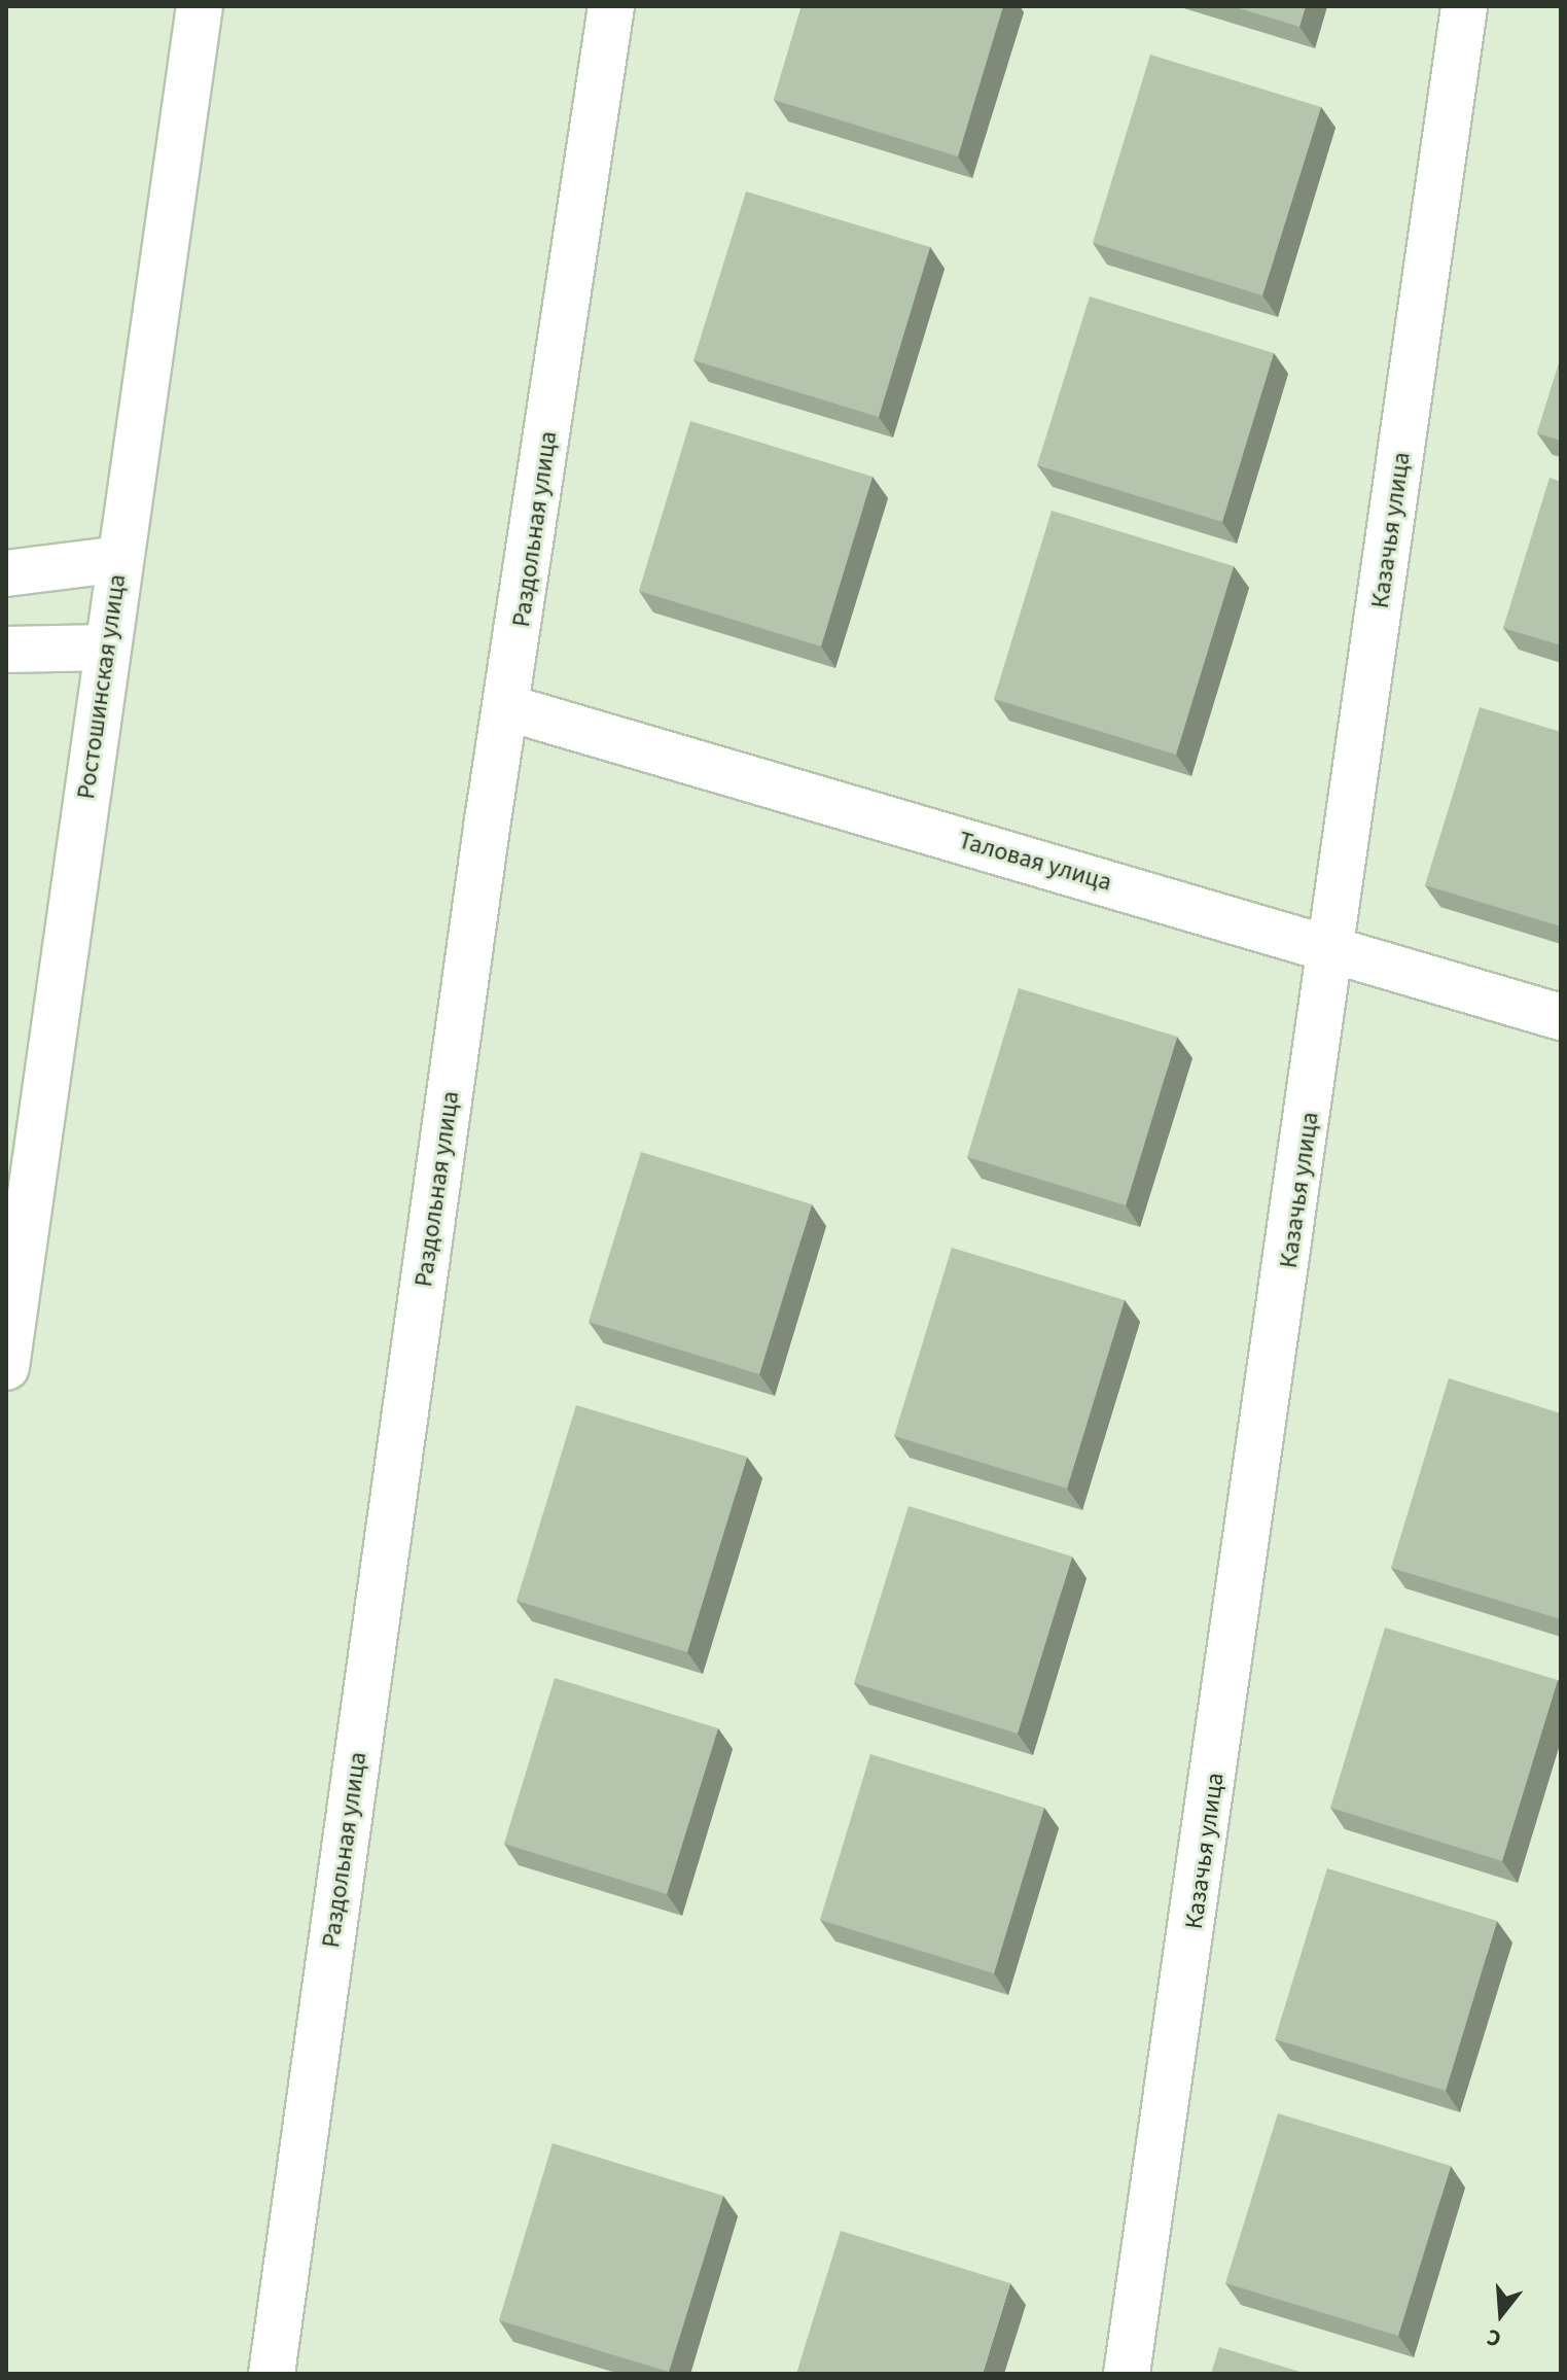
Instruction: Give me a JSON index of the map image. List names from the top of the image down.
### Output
{
  "streets": {
    "street": [
      "Раздольная улица",
      "Казачья улица",
      "Ростошинская улица",
      "Таловая улица"
    ]
  },
  "crossings": [
    ["Раздольная улица", "Таловая улица"],
    ["Казачья улица", "Таловая улица"]
  ],
  "north": "bottom"
}
